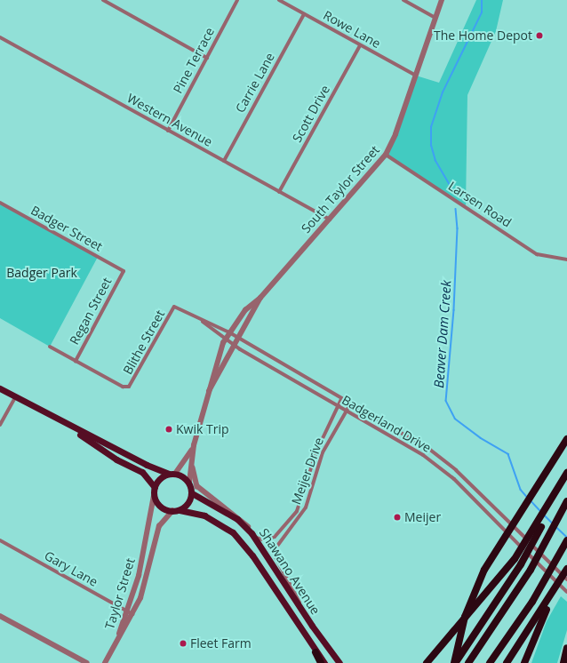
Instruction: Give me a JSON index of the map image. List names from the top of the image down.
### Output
{
  "streets": {
    "main road": ["Shawano Avenue"],
    "street": [
      "Rowe Lane",
      "Pine Terrace",
      "Carrie Lane",
      "Scott Drive",
      "Western Avenue",
      "South Taylor Street",
      "Larsen Road",
      "Badger Street",
      "Regan Street",
      "Blithe Street",
      "Badgerland Drive",
      "Meijer Drive",
      "Gary Lane",
      "Taylor Street"
    ]
  },
  "crossings": [
    ["Rowe Lane", "Carrie Lane"],
    ["Rowe Lane", "Scott Drive"],
    ["Rowe Lane", "South Taylor Street"],
    ["Pine Terrace", "Western Avenue"],
    ["Carrie Lane", "Western Avenue"],
    ["Scott Drive", "Western Avenue"],
    ["Western Avenue", "South Taylor Street"],
    ["South Taylor Street", "Larsen Road"],
    ["South Taylor Street", "Badgerland Drive"],
    ["South Taylor Street", "Shawano Avenue"],
    ["South Taylor Street", "Taylor Street"],
    ["Badger Street", "Regan Street"],
    ["Regan Street", "Blithe Street"],
    ["Badgerland Drive", "Meijer Drive"],
    ["Meijer Drive", "Shawano Avenue"],
    ["Gary Lane", "Taylor Street"],
    ["Shawano Avenue", "Taylor Street"]
  ],
  "water": ["Beaver Dam Creek"],
  "parks": ["Badger Park"],
  "places": [
    "The Home Depot",
    "Kwik Trip",
    "Meijer",
    "Fleet Farm"
  ]
}
